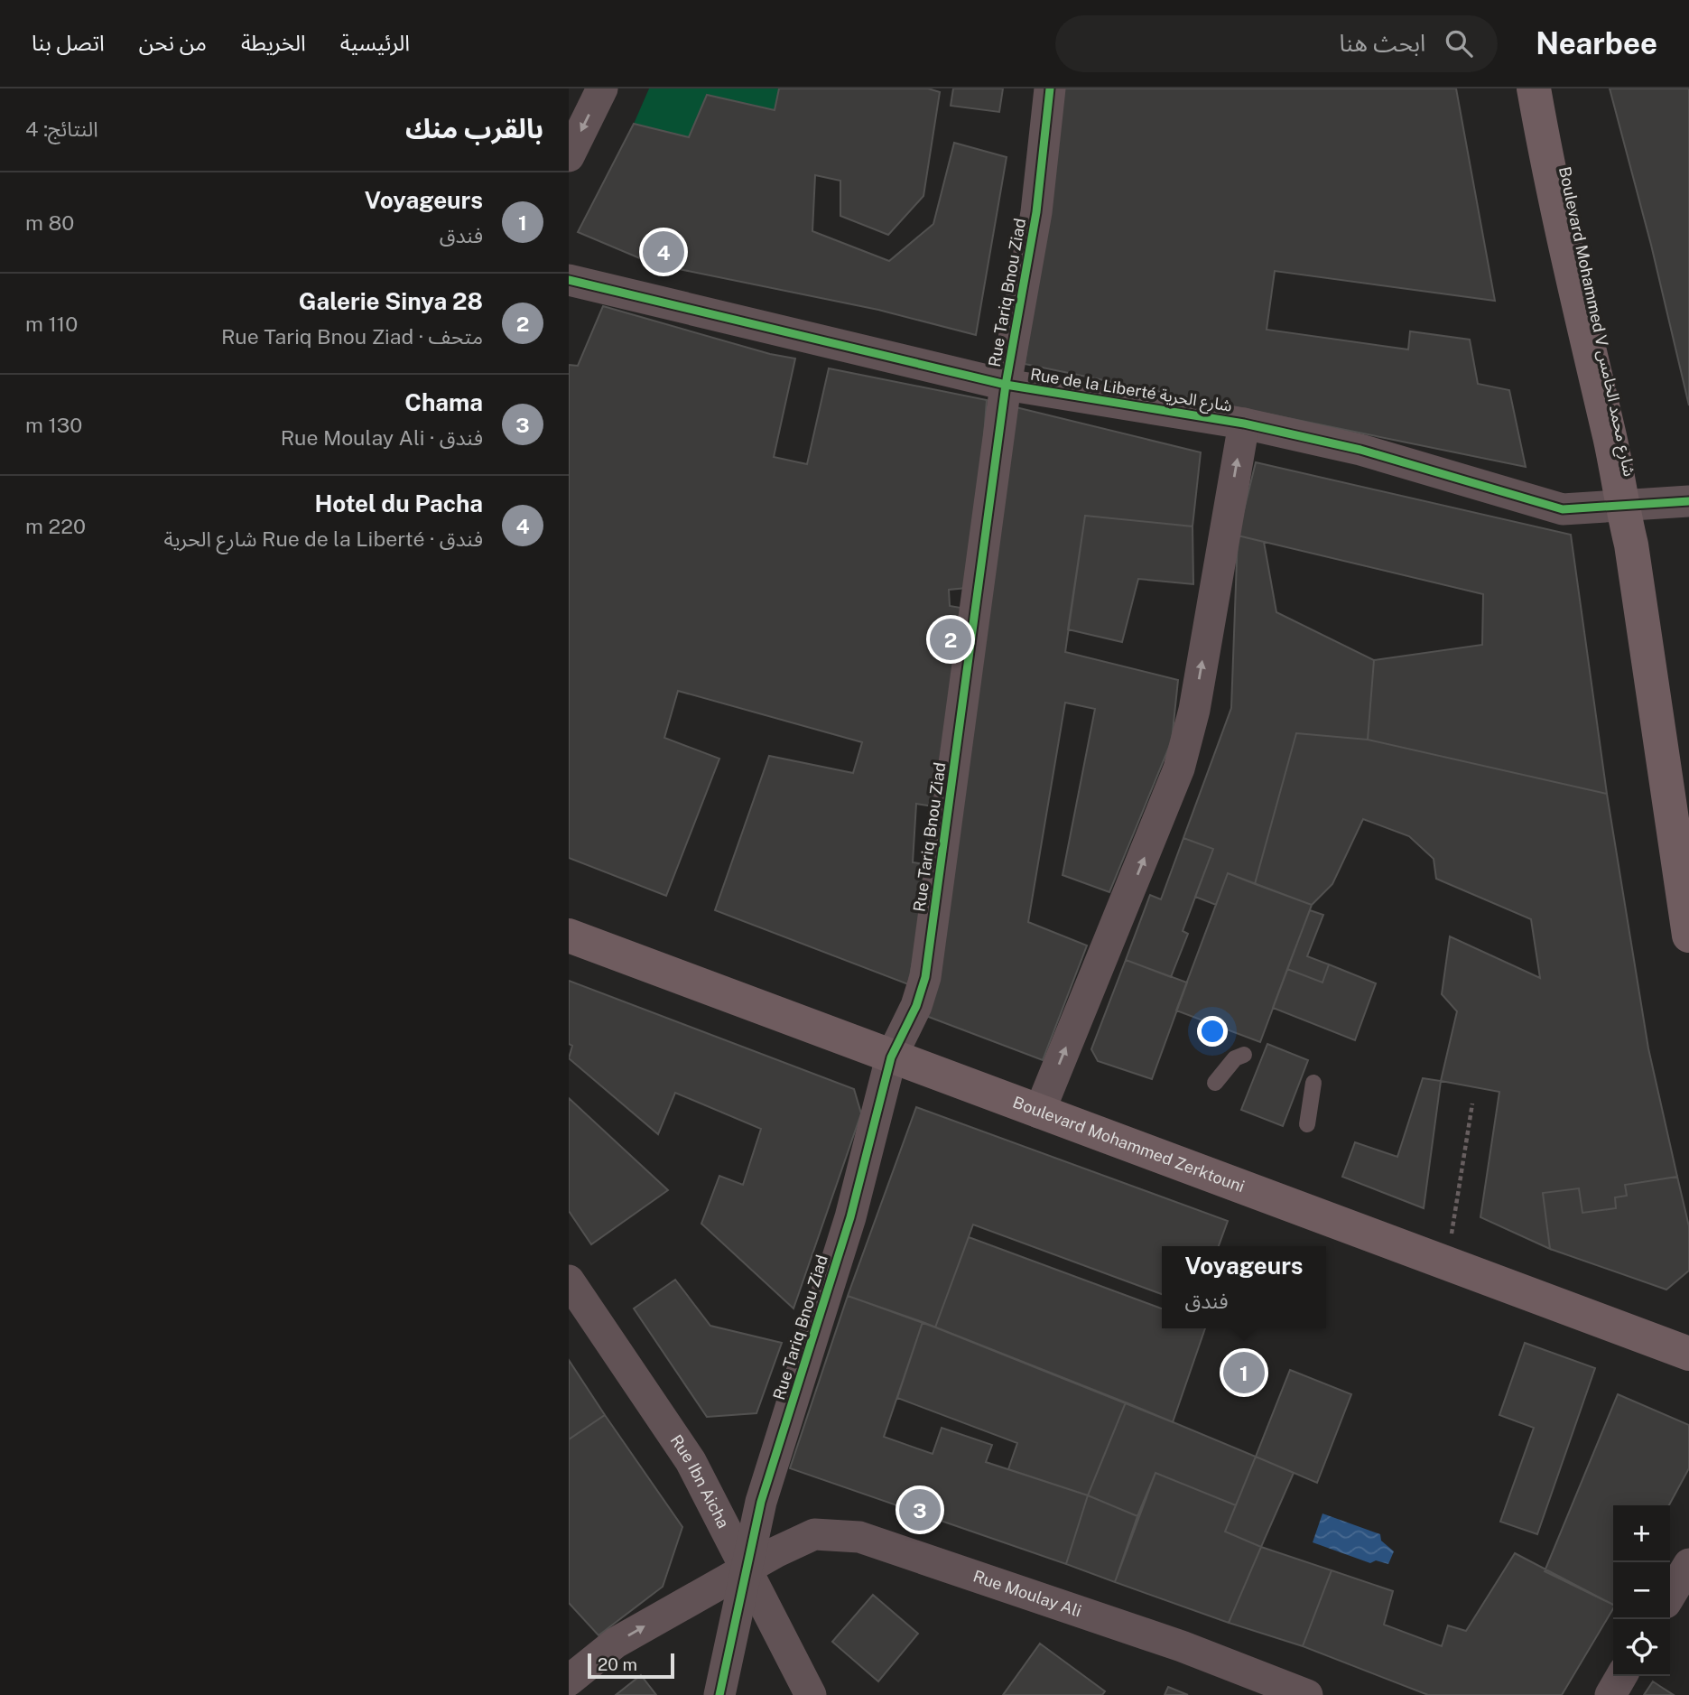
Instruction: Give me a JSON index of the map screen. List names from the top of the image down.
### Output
{
  "streets": {
    "main road": ["Boulevard Mohammed V شارع محمد الخامس", "Boulevard Mohammed Zerktouni"],
    "street": [
      "Rue Tariq Bnou Ziad",
      "Rue de la Liberté شارع الحرية",
      "Rue Ibn Aicha",
      "Rue Moulay Ali"
    ]
  },
  "crossings": [
    ["Rue Tariq Bnou Ziad", "Rue de la Liberté شارع الحرية"],
    ["Rue Tariq Bnou Ziad", "Boulevard Mohammed Zerktouni"],
    ["Rue Tariq Bnou Ziad", "Rue Ibn Aicha"],
    ["Rue Tariq Bnou Ziad", "Rue Moulay Ali"],
    ["Boulevard Mohammed V شارع محمد الخامس", "Rue de la Liberté شارع الحرية"],
    ["Rue Ibn Aicha", "Rue Moulay Ali"]
  ],
  "scale_bar": "20 m",
  "page": {
    "header": "Nearbee",
    "search": "ابحث هنا",
    "nav": [
      "الرئيسية",
      "الخريطة",
      "من نحن",
      "اتصل بنا"
    ],
    "heading": ["بالقرب منك", "النتائج: 4"],
    "list": [
      {
        "mark": "1",
        "name": "Voyageurs",
        "note": "فندق",
        "value": "80 m"
      },
      {
        "mark": "2",
        "name": "Galerie Sinya 28",
        "note": "متحف · Rue Tariq Bnou Ziad",
        "value": "110 m"
      },
      {
        "mark": "3",
        "name": "Chama",
        "note": "فندق · Rue Moulay Ali",
        "value": "130 m"
      },
      {
        "mark": "4",
        "name": "Hotel du Pacha",
        "note": "فندق · Rue de la Liberté شارع الحرية",
        "value": "220 m"
      }
    ],
    "pins": [
      "4",
      "2",
      "1",
      "3"
    ],
    "popup": ["Voyageurs", "فندق"],
    "map_buttons": ["+", "−"],
    "scale": "20 m"
  }
}
